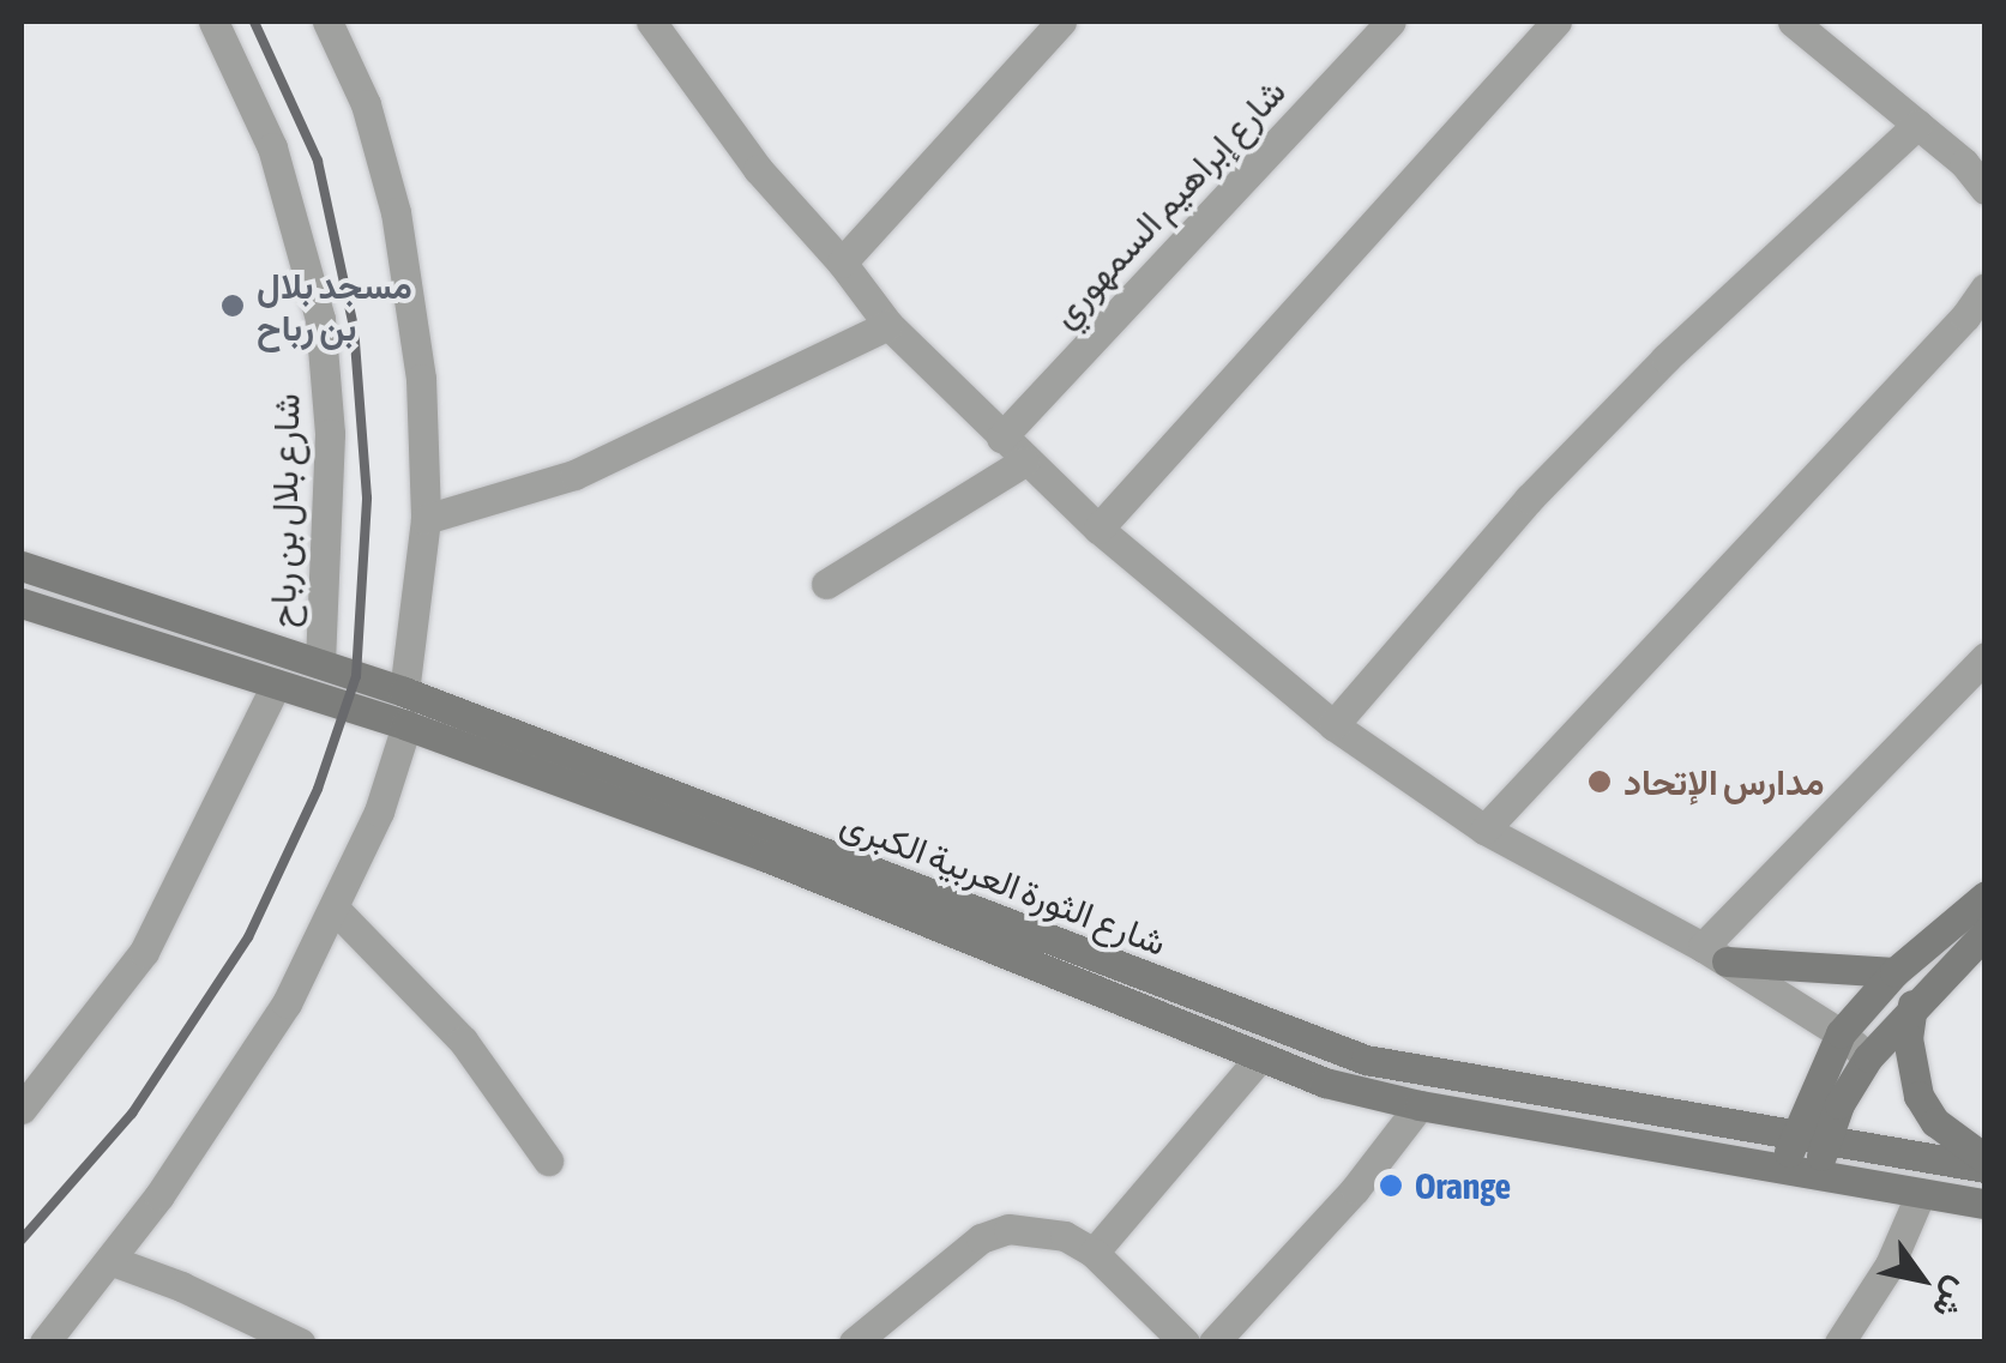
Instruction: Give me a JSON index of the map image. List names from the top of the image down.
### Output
{
  "streets": {
    "main road": ["شارع الثورة العربية الكبرى"],
    "street": ["شارع إبراهيم السمهوري", "شارع بلال بن رباح"]
  },
  "crossings": [
    ["شارع بلال بن رباح", "شارع الثورة العربية الكبرى"]
  ],
  "places": ["مسجد بلال بن رباح", "مدارس الإتحاد", "Orange"],
  "north": "bottom right"
}
